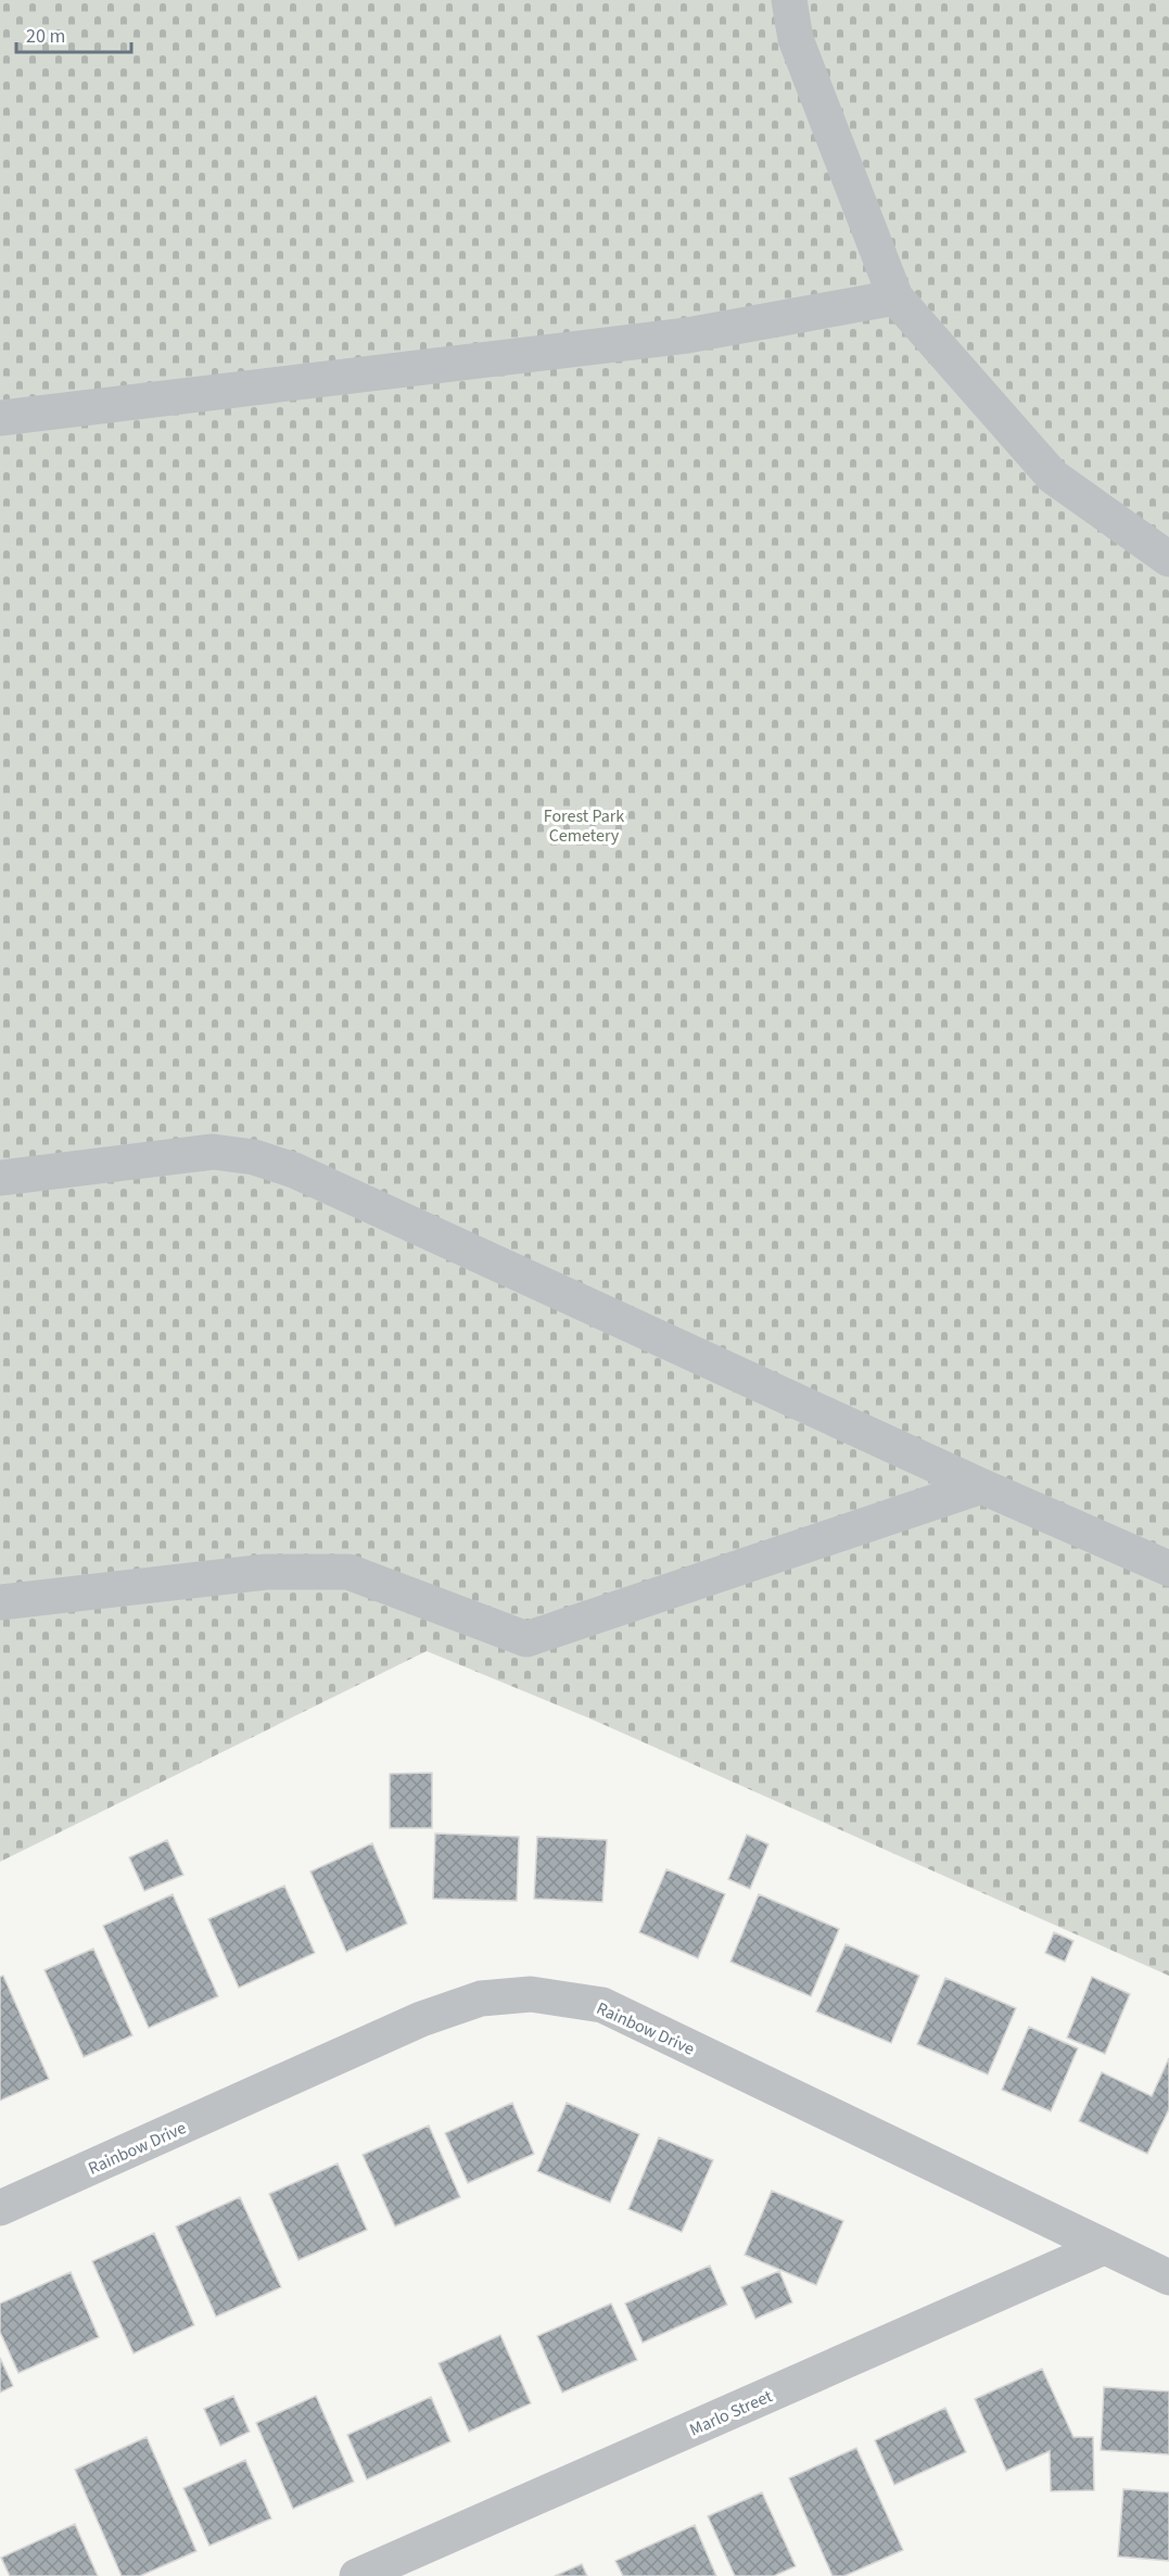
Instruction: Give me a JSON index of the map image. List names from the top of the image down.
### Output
{
  "streets": {
    "street": ["Rainbow Drive", "Marlo Street"]
  },
  "crossings": [
    ["Rainbow Drive", "Marlo Street"]
  ],
  "parks": ["Forest Park Cemetery"],
  "scale_bar": "20 m"
}
